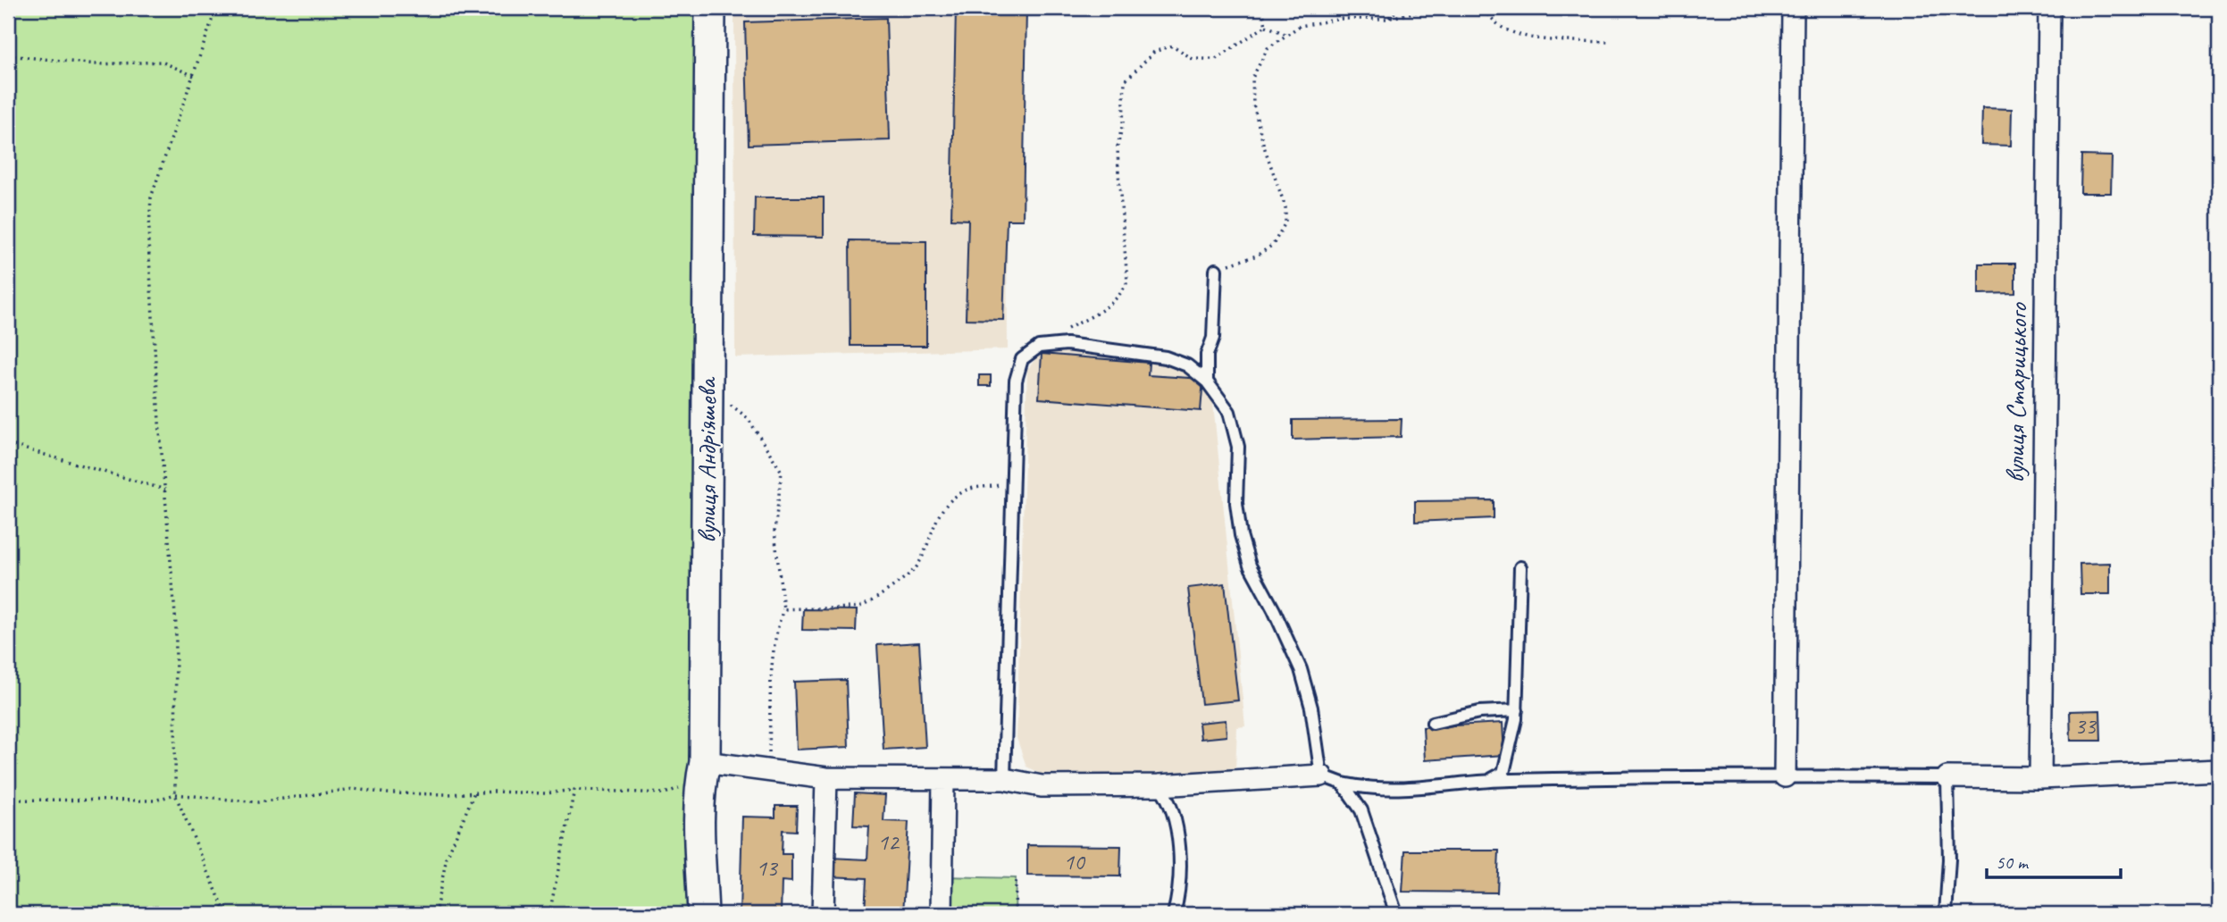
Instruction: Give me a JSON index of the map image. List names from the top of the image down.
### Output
{
  "streets": {
    "street": ["вулиця Старицького", "вулиця Андріяшева"]
  },
  "house_numbers": [
    "33",
    "12",
    "10",
    "13"
  ],
  "scale_bar": "50 m"
}
